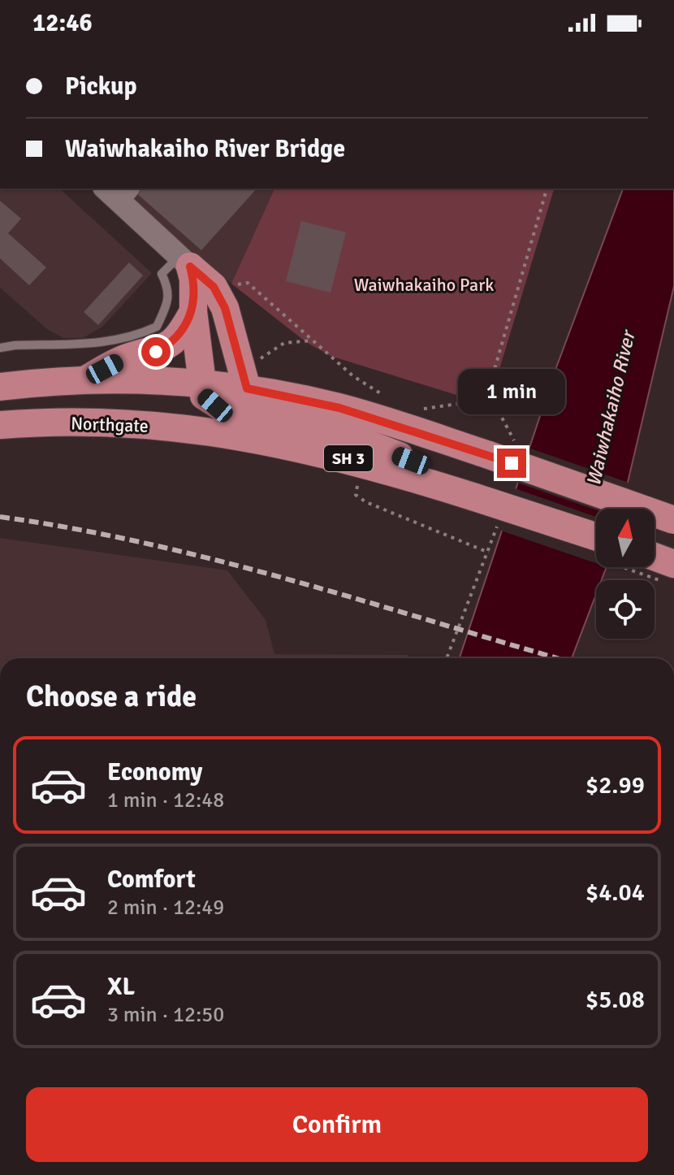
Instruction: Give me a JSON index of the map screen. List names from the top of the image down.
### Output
{
  "streets": {
    "highway": ["Northgate", "SH 3"]
  },
  "crossings": [
    ["Northgate", "SH 3"]
  ],
  "water": ["Waiwhakaiho River"],
  "parks": ["Waiwhakaiho Park"],
  "north": "top",
  "page": {
    "status": "12:46",
    "banner": ["Pickup", "Waiwhakaiho River Bridge"],
    "bubble": "1 min",
    "heading": "Choose a ride",
    "list": [
      {
        "name": "Economy",
        "note": "1 min · 12:48",
        "value": "$2.99"
      },
      {
        "name": "Comfort",
        "note": "2 min · 12:49",
        "value": "$4.04"
      },
      {
        "name": "XL",
        "note": "3 min · 12:50",
        "value": "$5.08"
      }
    ],
    "buttons": "Confirm"
  }
}
